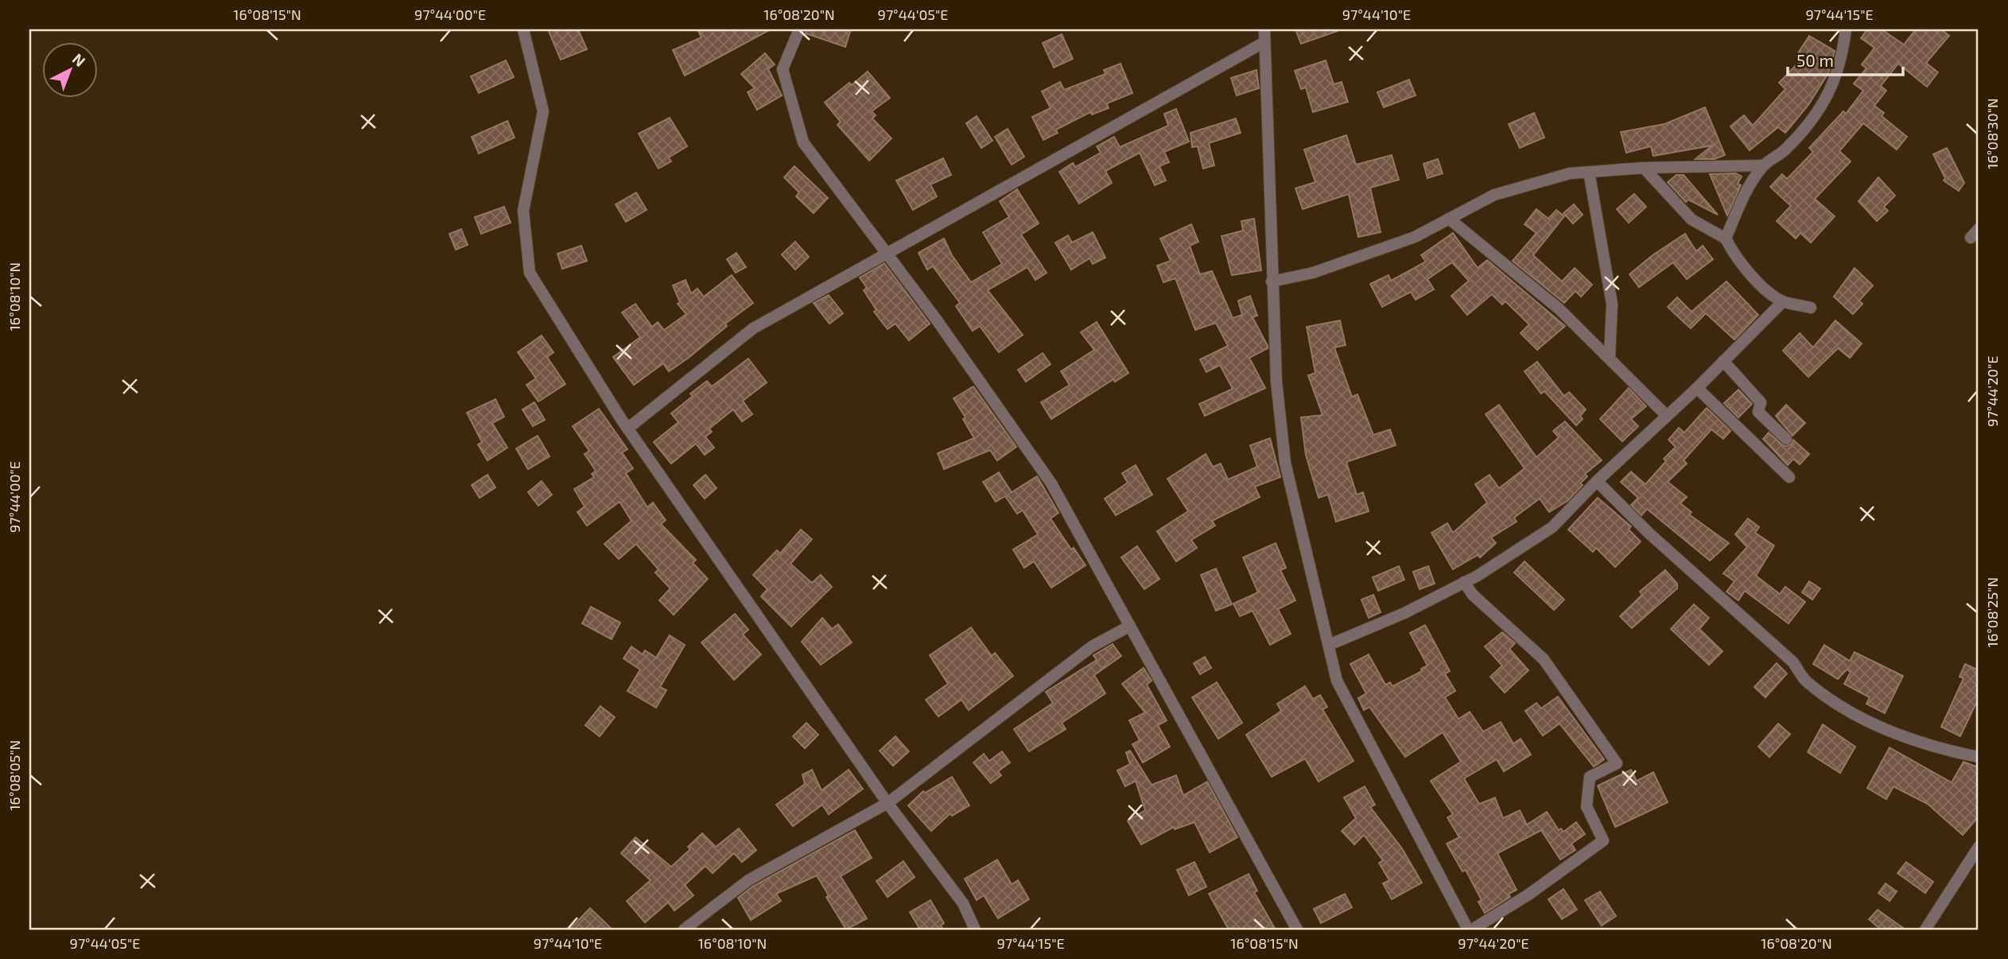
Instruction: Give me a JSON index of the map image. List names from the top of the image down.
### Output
{
  "scale_bar": "50 m",
  "north": "top right",
  "coordinates": [
    "16°08'15\"N",
    "97°44'00\"E",
    "16°08'20\"N",
    "97°44'05\"E",
    "97°44'10\"E",
    "97°44'15\"E",
    "16°08'30\"N",
    "16°08'10\"N",
    "97°44'20\"E",
    "16°08'25\"N",
    "16°08'05\"N"
  ]
}
